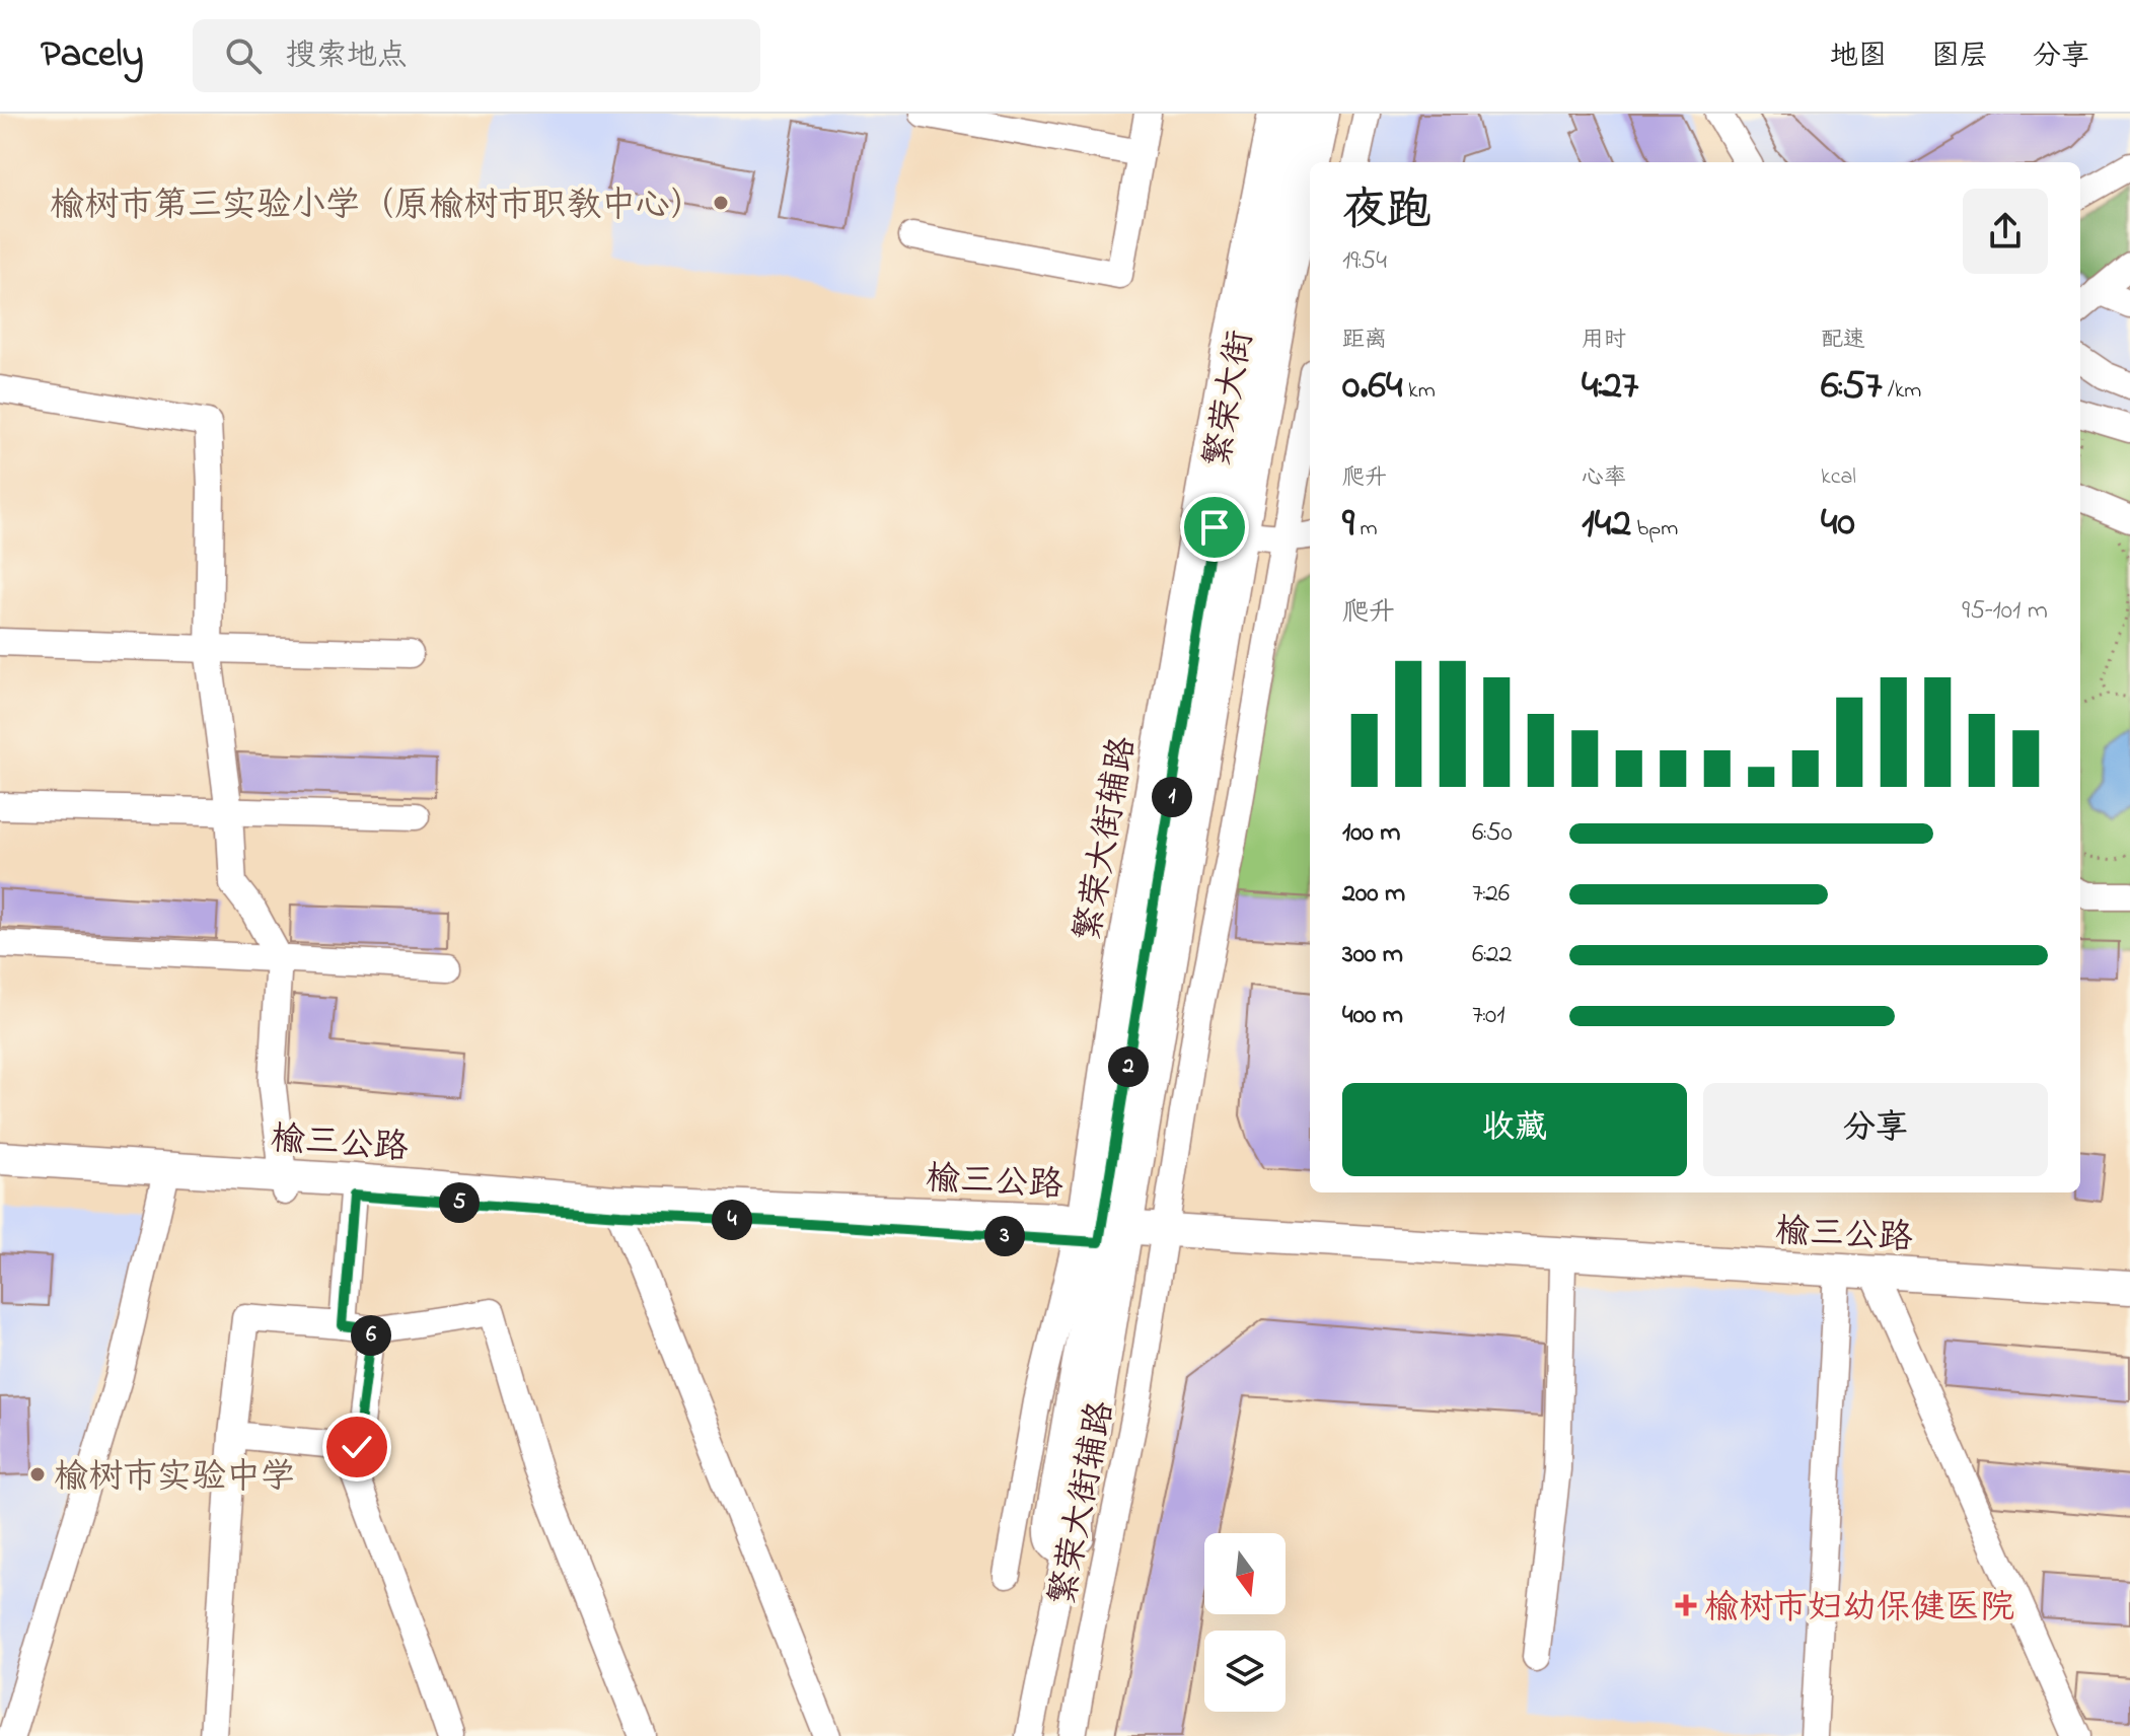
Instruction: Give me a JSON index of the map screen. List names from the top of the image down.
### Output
{
  "streets": {
    "main road": ["繁荣大街", "榆三公路"],
    "street": ["繁荣大街辅路"]
  },
  "crossings": [
    ["繁荣大街", "繁荣大街辅路"],
    ["繁荣大街", "榆三公路"],
    ["繁荣大街辅路", "榆三公路"]
  ],
  "places": {
    "other": ["榆树市第三实验小学（原榆树市职教中心）", "榆树市实验中学"],
    "health": ["榆树市妇幼保健医院"]
  },
  "north": "bottom",
  "page": {
    "header": "Pacely",
    "search": "搜索地点",
    "nav": ["地图", "图层", "分享"],
    "heading": ["夜跑", "19:54"],
    "stats": [
      ["距离", "0.64 km"],
      ["用时", "4:27"],
      ["配速", "6:57 /km"],
      ["爬升", "9 m"],
      ["心率", "142 bpm"],
      ["kcal", "40"]
    ],
    "chart": ["爬升", "95–101 m"],
    "pins": [
      "1",
      "2",
      "5",
      "4",
      "3",
      "6"
    ],
    "list": [
      {
        "name": "100 m",
        "note": "6:50"
      },
      {
        "name": "200 m",
        "note": "7:26"
      },
      {
        "name": "300 m",
        "note": "6:22"
      },
      {
        "name": "400 m",
        "note": "7:01"
      }
    ],
    "buttons": ["收藏", "分享"]
  }
}
